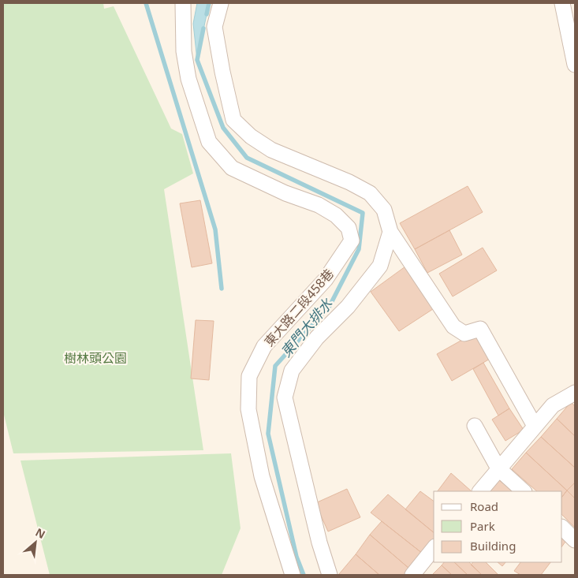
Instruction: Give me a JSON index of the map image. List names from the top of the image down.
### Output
{
  "streets": {
    "street": ["東大路二段458巷"]
  },
  "water": ["東門大排水"],
  "parks": ["樹林頭公園"],
  "legend": ["Road", "Park", "Building"],
  "north": "top right"
}
